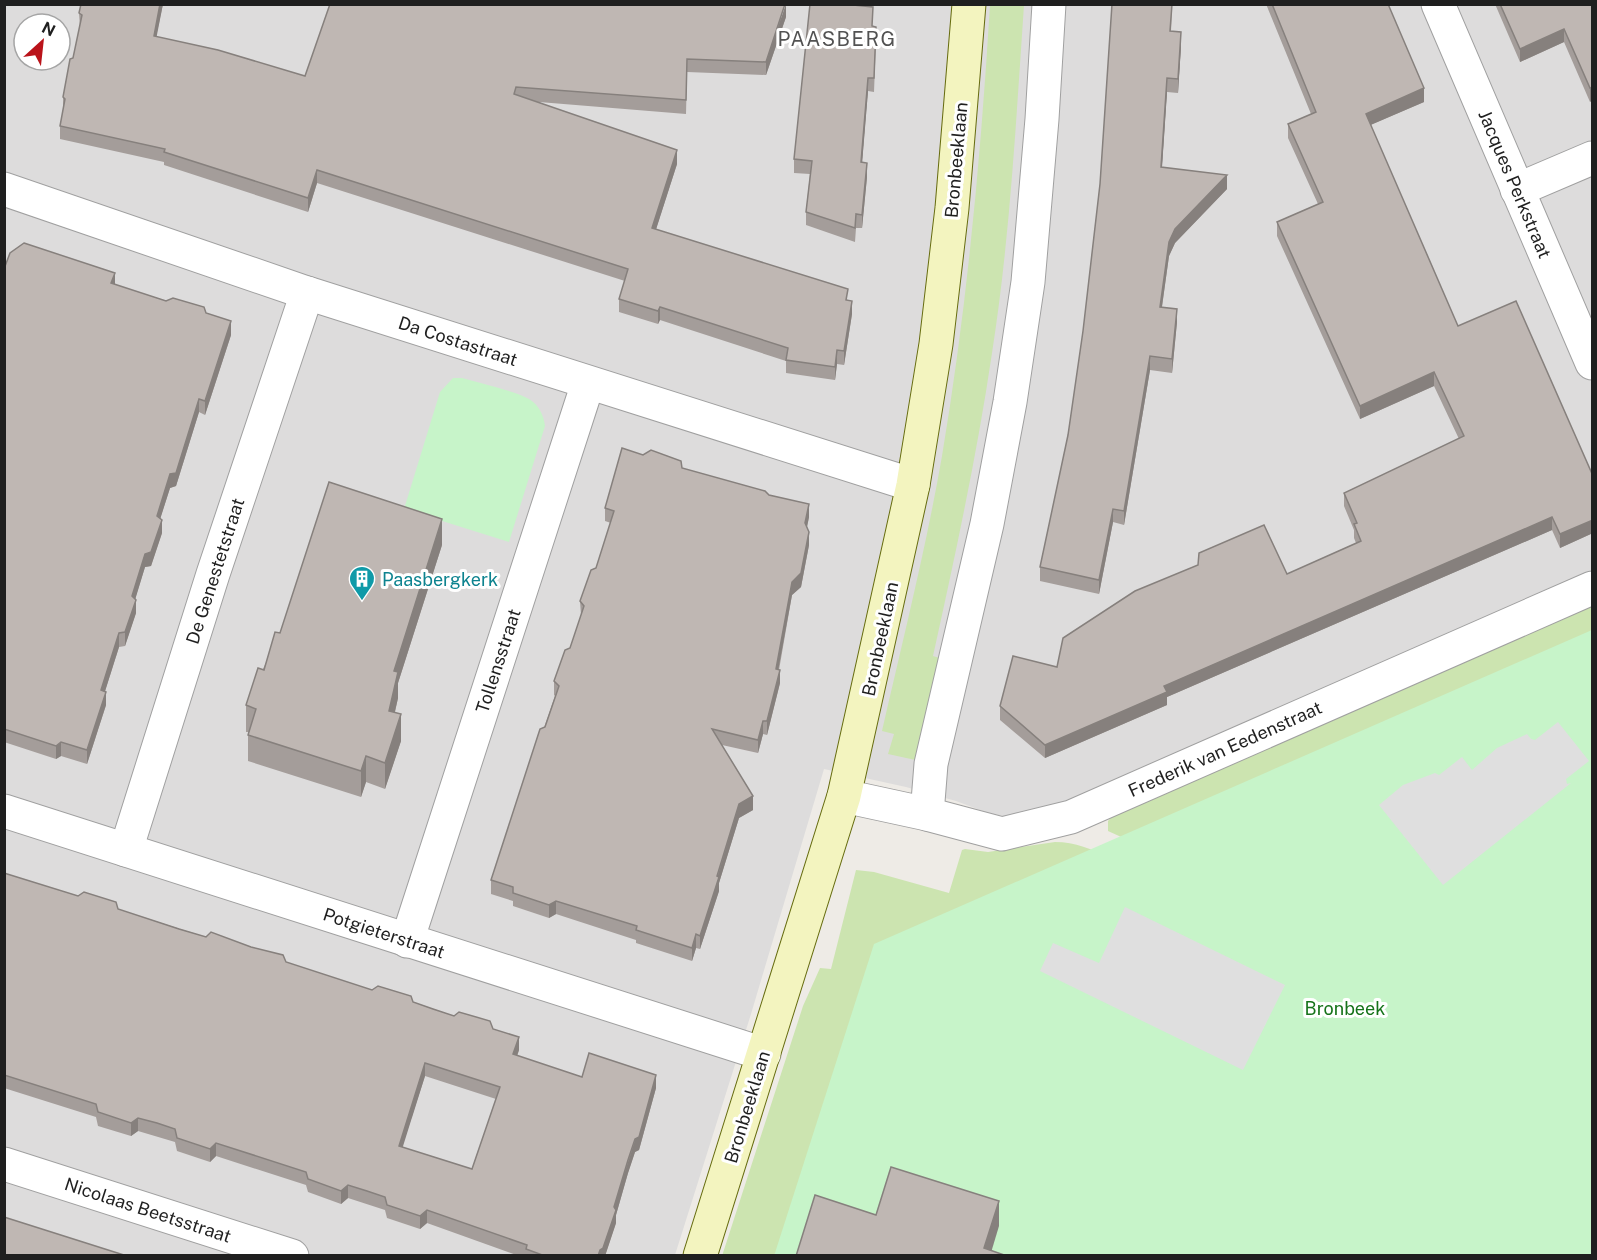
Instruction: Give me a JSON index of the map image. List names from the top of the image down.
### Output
{
  "streets": {
    "street": [
      "Bronbeeklaan",
      "Jacques Perkstraat",
      "Da Costastraat",
      "De Genestetstraat",
      "Tollensstraat",
      "Frederik van Eedenstraat",
      "Potgieterstraat",
      "Nicolaas Beetsstraat"
    ]
  },
  "crossings": [
    ["Bronbeeklaan", "Da Costastraat"],
    ["Bronbeeklaan", "Frederik van Eedenstraat"],
    ["Bronbeeklaan", "Potgieterstraat"],
    ["Da Costastraat", "De Genestetstraat"],
    ["Da Costastraat", "Tollensstraat"],
    ["De Genestetstraat", "Potgieterstraat"],
    ["Tollensstraat", "Potgieterstraat"]
  ],
  "districts": ["PAASBERG"],
  "parks": ["Bronbeek"],
  "places": {
    "building": ["Paasbergkerk"]
  },
  "north": "top right"
}
